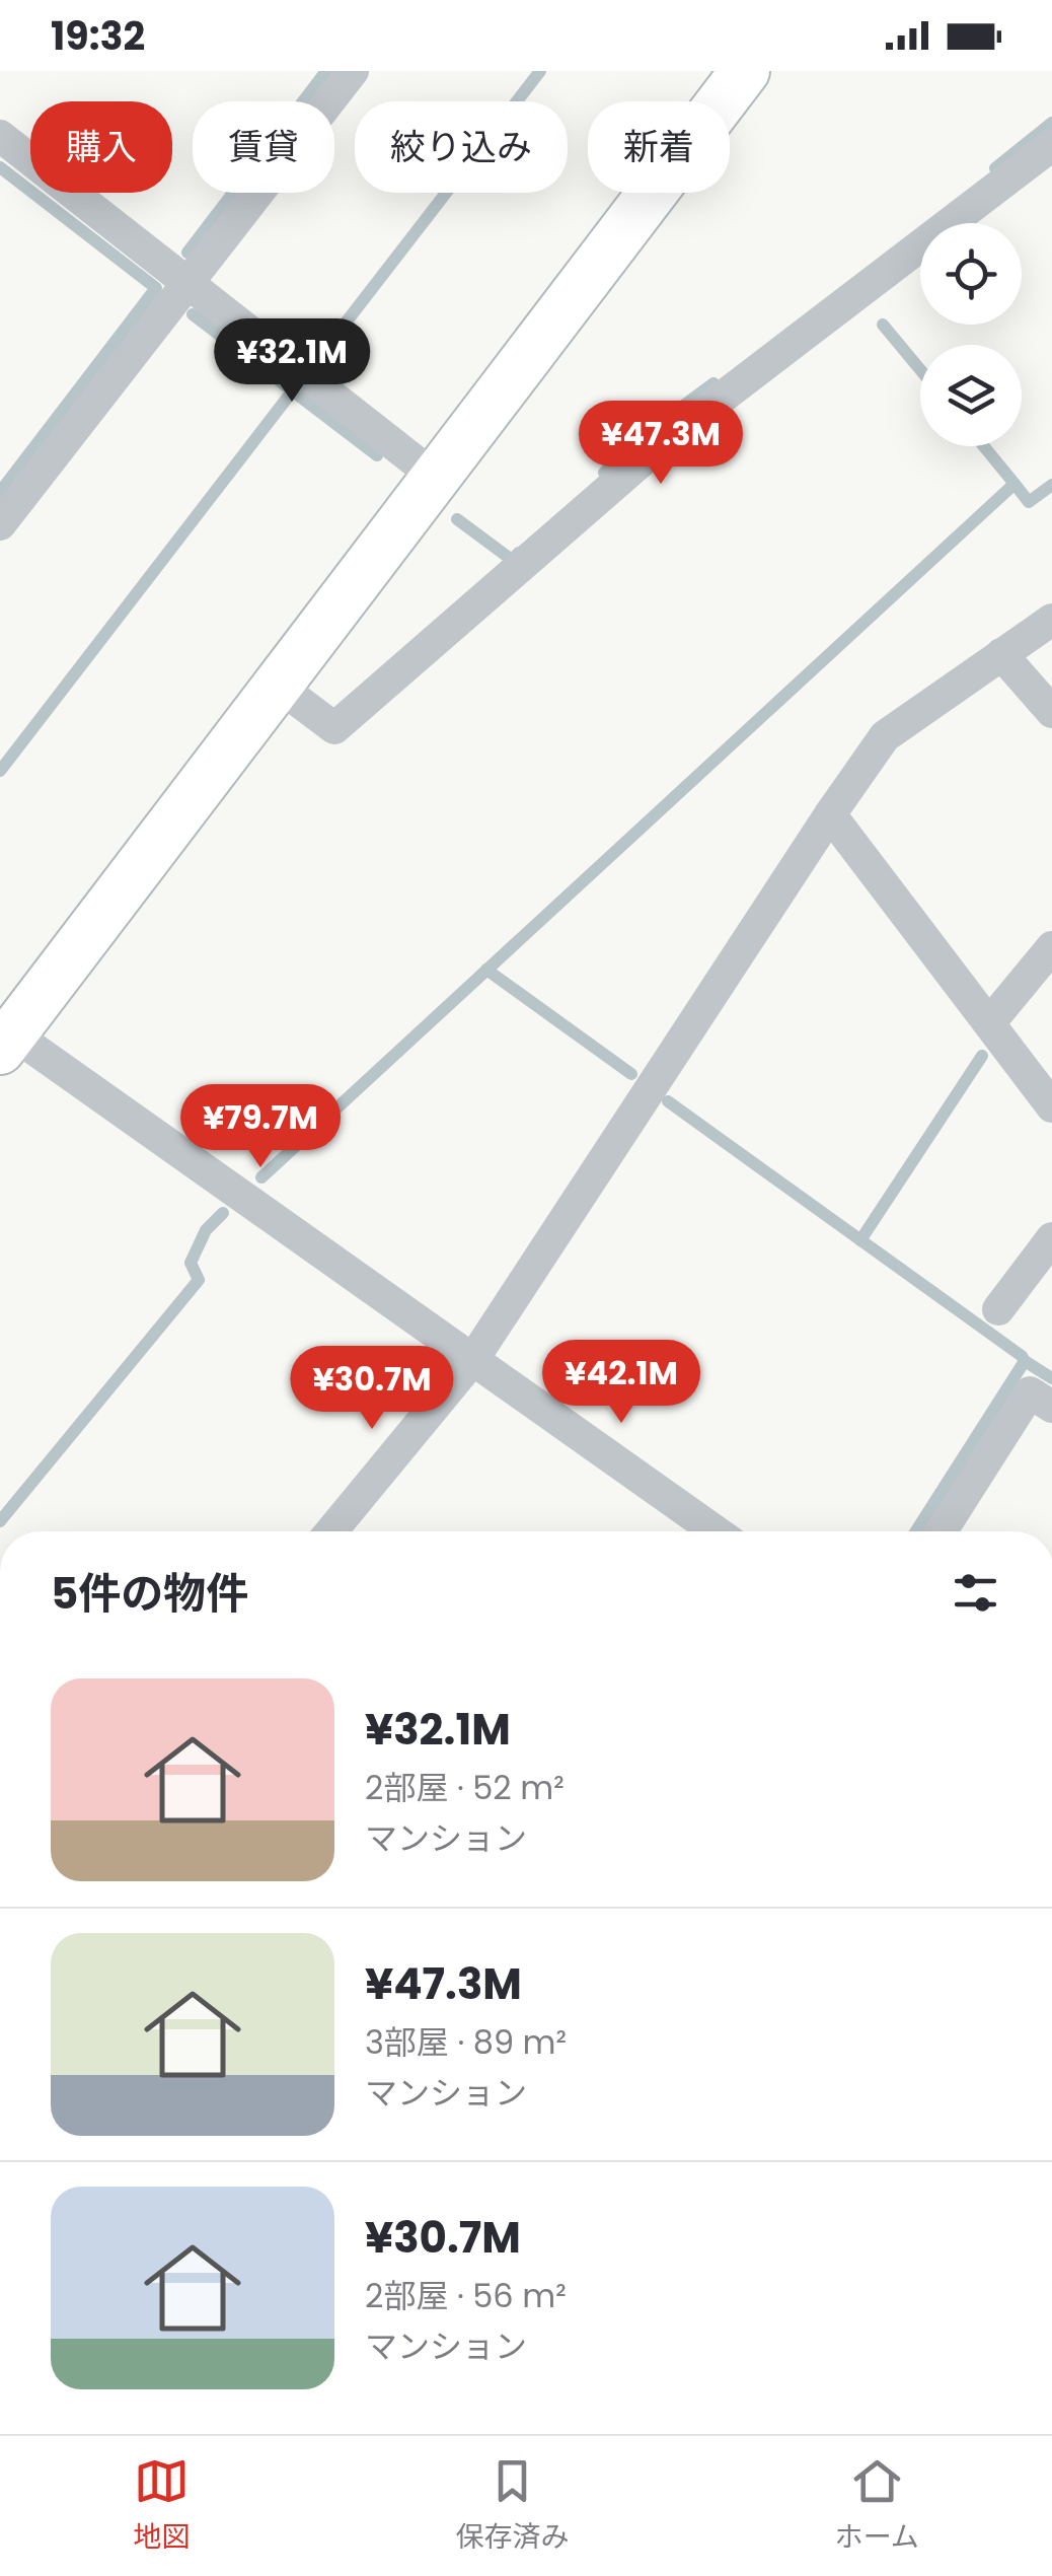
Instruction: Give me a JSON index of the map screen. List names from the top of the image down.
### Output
{
  "page": {
    "status": "19:32",
    "chip": [
      "購入",
      "賃貸",
      "絞り込み",
      "新着"
    ],
    "price": [
      "¥32.1M",
      "¥47.3M",
      "¥79.7M",
      "¥42.1M",
      "¥30.7M"
    ],
    "heading": "5件の物件",
    "list": [
      {
        "name": "¥32.1M",
        "note": "2部屋 · 52 m² · マンション"
      },
      {
        "name": "¥47.3M",
        "note": "3部屋 · 89 m² · マンション"
      },
      {
        "name": "¥30.7M",
        "note": "2部屋 · 56 m² · マンション"
      }
    ],
    "tabs": ["地図", "保存済み", "ホーム"]
  }
}
